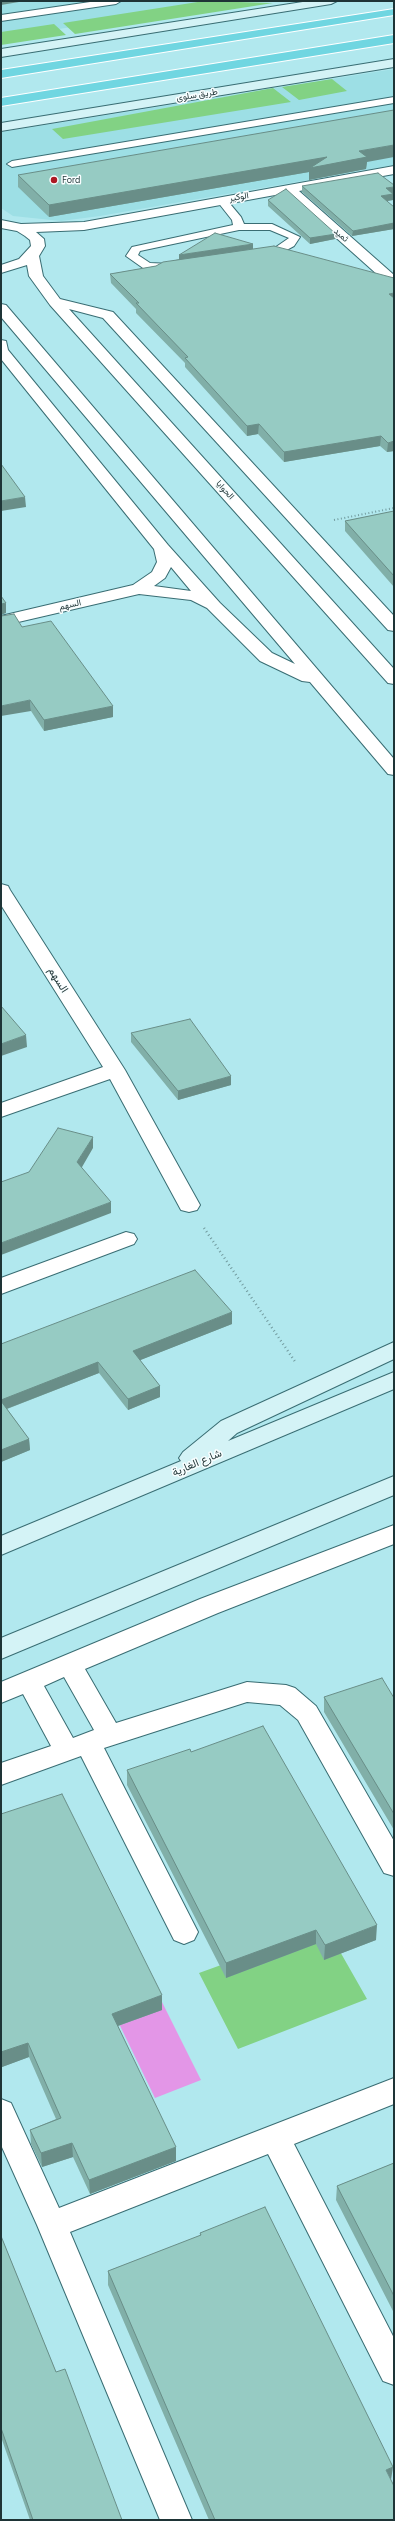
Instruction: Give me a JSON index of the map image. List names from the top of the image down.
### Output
{
  "streets": {
    "main road": ["طريق سلوى", "شارع الغارية"],
    "street": [
      "الوكير",
      "ثميد",
      "الحوايا",
      "السهم"
    ]
  },
  "crossings": [
    ["الوكير", "ثميد"],
    ["الوكير", "الحوايا"]
  ],
  "places": ["Ford"]
}
